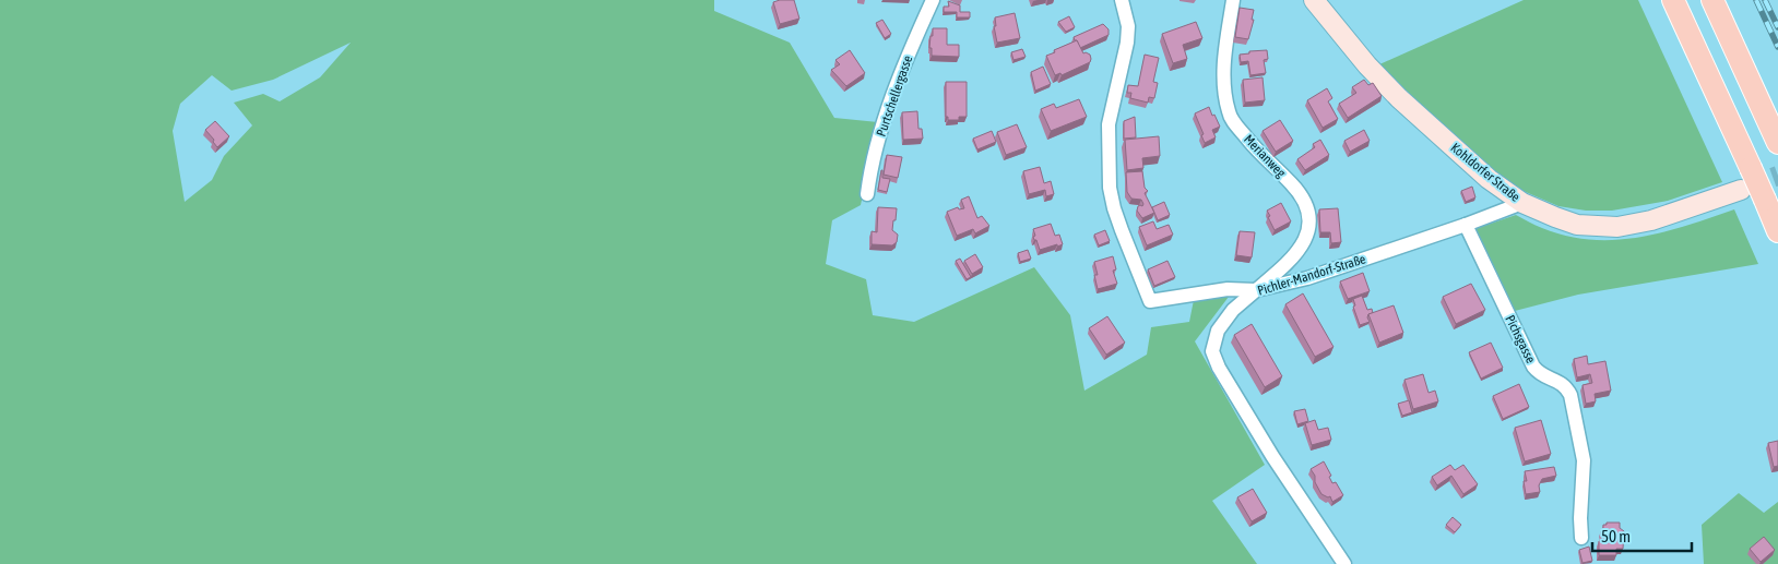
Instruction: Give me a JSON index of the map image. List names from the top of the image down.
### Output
{
  "streets": {
    "street": [
      "Purtschellergasse",
      "Merianweg",
      "Kohldorfer Straße",
      "Pichler-Mandorf-Straße",
      "Pichsgasse"
    ]
  },
  "crossings": [
    ["Merianweg", "Pichler-Mandorf-Straße"],
    ["Kohldorfer Straße", "Pichler-Mandorf-Straße"],
    ["Pichler-Mandorf-Straße", "Pichsgasse"]
  ],
  "scale_bar": "50 m"
}
